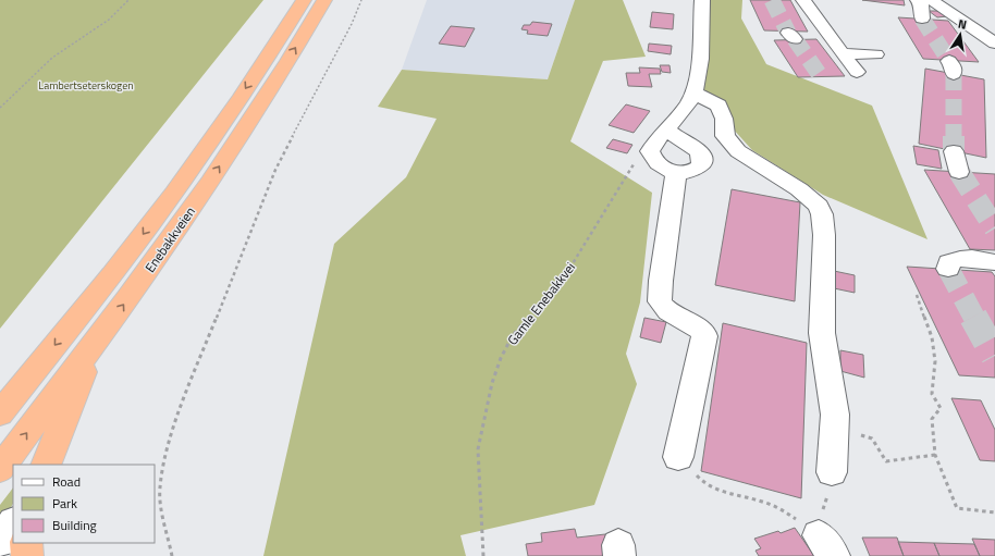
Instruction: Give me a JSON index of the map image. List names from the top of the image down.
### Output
{
  "streets": {
    "highway": ["Enebakkveien"],
    "path": ["Gamle Enebakkvei"]
  },
  "parks": ["Lambertseterskogen"],
  "legend": ["Road", "Park", "Building"],
  "north": "top"
}
